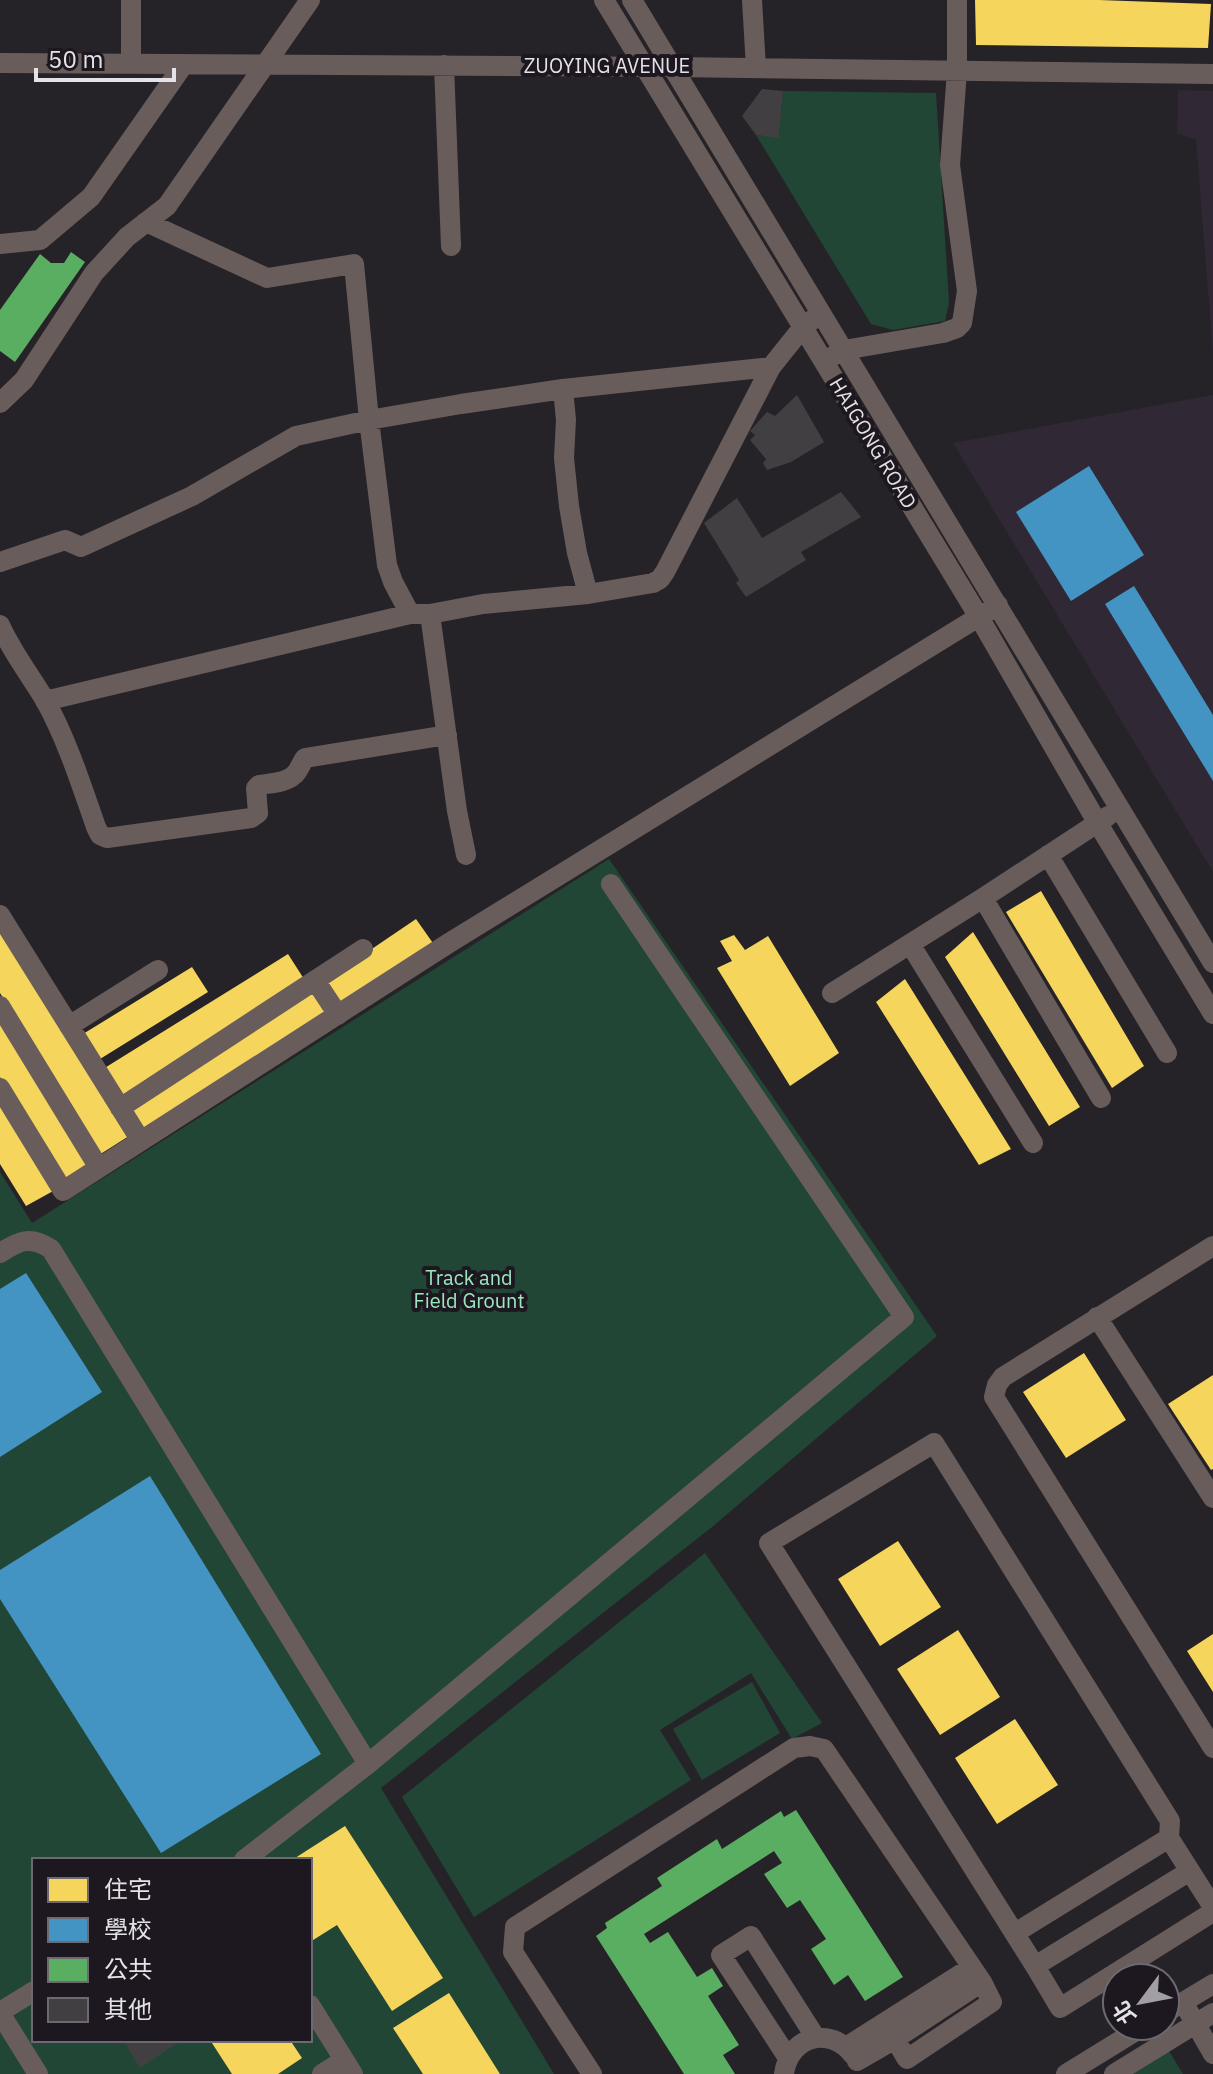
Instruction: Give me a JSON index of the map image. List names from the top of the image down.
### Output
{
  "streets": {
    "street": ["ZUOYING AVENUE", "HAIGONG ROAD"]
  },
  "crossings": [
    ["ZUOYING AVENUE", "HAIGONG ROAD"]
  ],
  "parks": ["Track and Field Grount"],
  "legend": [
    "住宅",
    "學校",
    "公共",
    "其他"
  ],
  "scale_bar": "50 m",
  "north": "bottom left"
}
